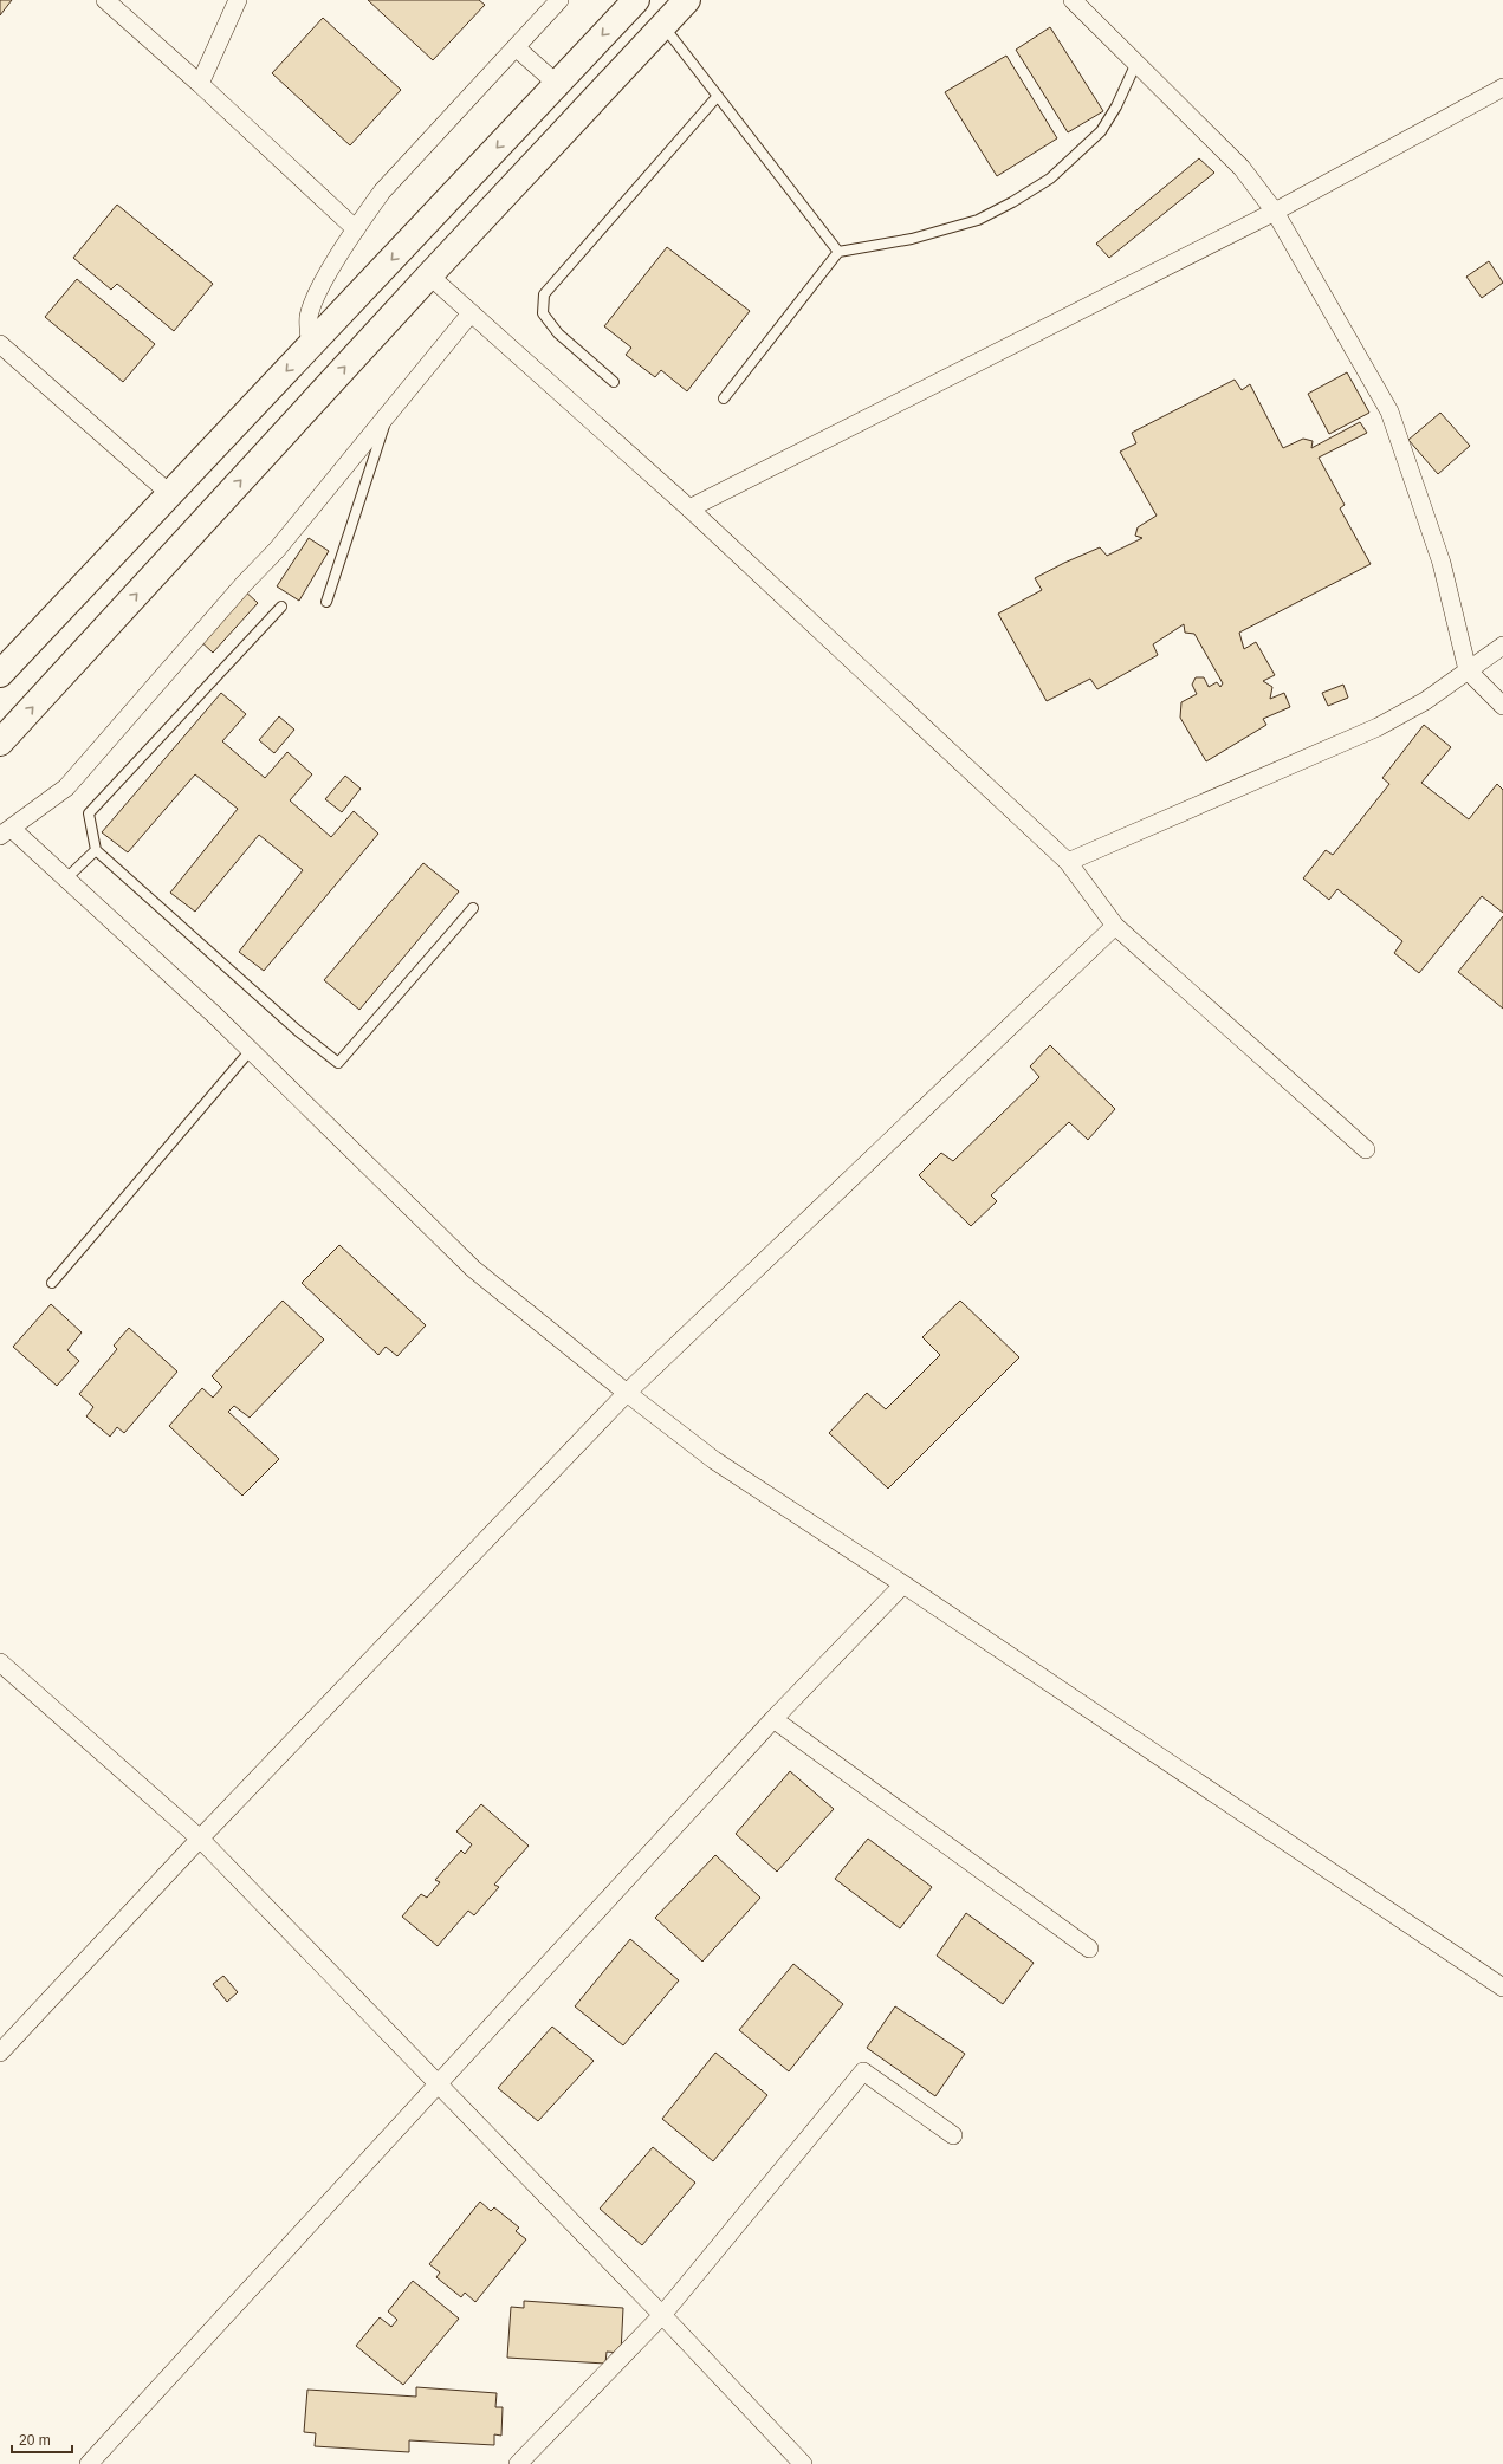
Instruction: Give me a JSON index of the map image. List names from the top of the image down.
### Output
{
  "scale_bar": "20 m"
}
